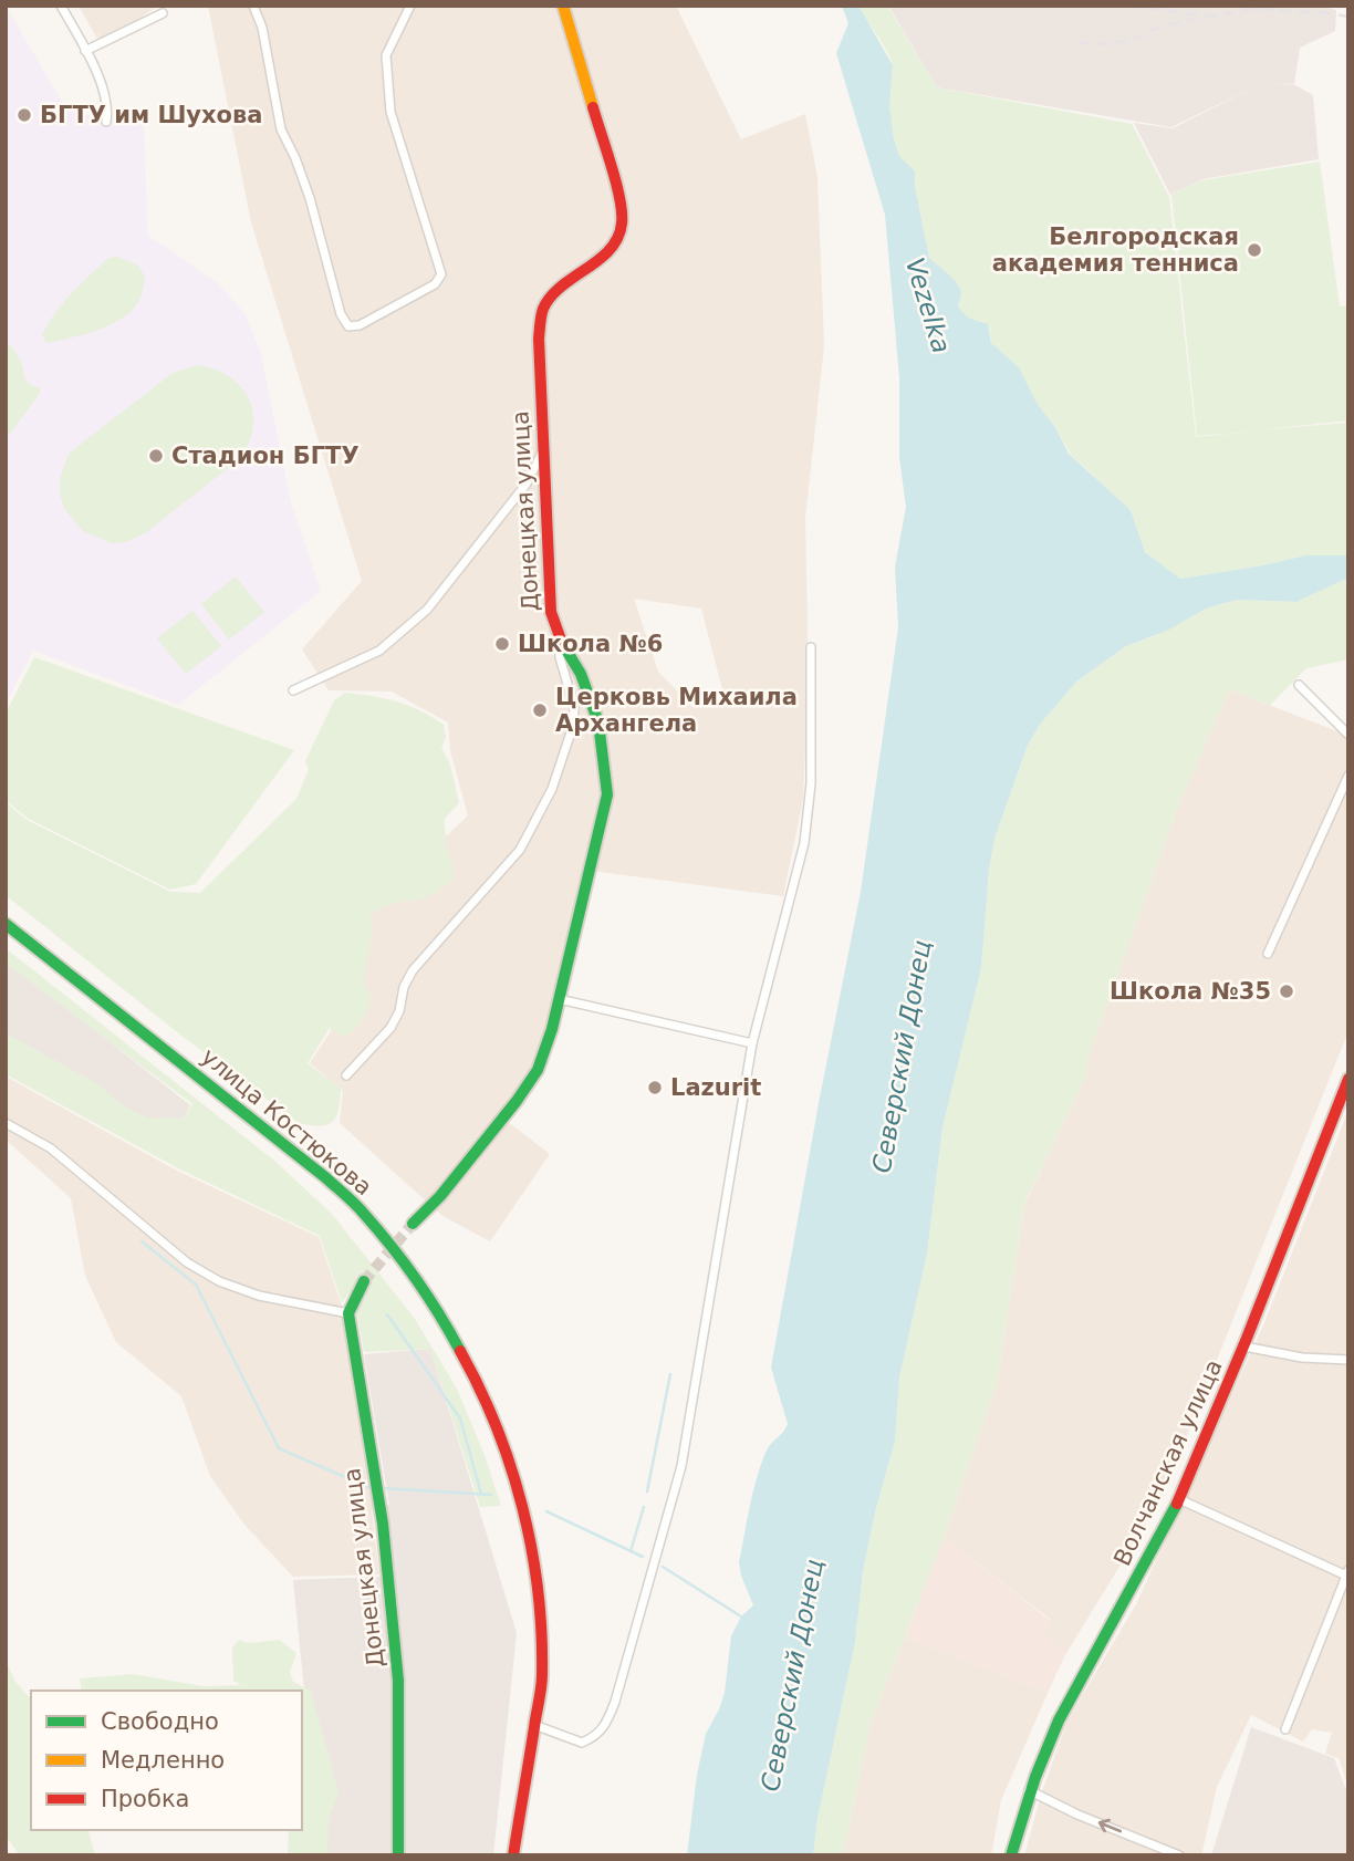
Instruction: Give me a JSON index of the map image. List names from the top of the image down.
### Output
{
  "streets": {
    "main road": ["Донецкая улица", "улица Костюкова", "Волчанская улица"]
  },
  "water": ["Vezelka", "Северский Донец"],
  "places": [
    "БГТУ им Шухова",
    "Белгородская академия тенниса",
    "Стадион БГТУ",
    "Школа №6",
    "Церковь Михаила Архангела",
    "Школа №35",
    "Lazurit"
  ],
  "legend": ["Свободно", "Медленно", "Пробка"]
}
